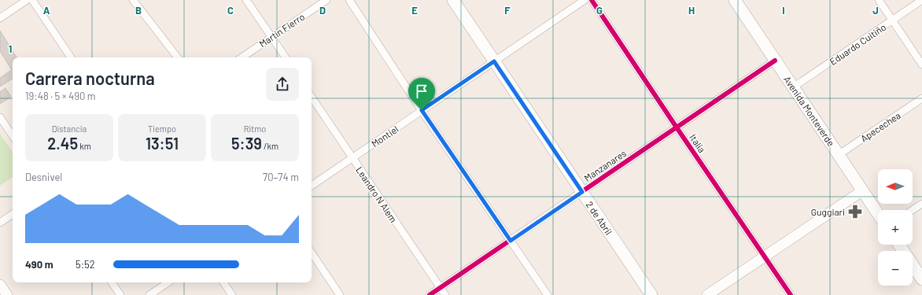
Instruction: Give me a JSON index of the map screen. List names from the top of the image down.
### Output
{
  "streets": {
    "main road": ["Avenida Monteverde", "2 de Abril"],
    "street": [
      "Martín Fierro",
      "Eduardo Cuitiño",
      "Apecechea",
      "Montiel",
      "Italia",
      "Manzanares",
      "Leandro N Alem"
    ]
  },
  "crossings": [
    ["Eduardo Cuitiño", "Avenida Monteverde"],
    ["Avenida Monteverde", "Apecechea"],
    ["Avenida Monteverde", "Manzanares"],
    ["Montiel", "Leandro N Alem"],
    ["Montiel", "2 de Abril"],
    ["Italia", "Manzanares"],
    ["Manzanares", "Leandro N Alem"],
    ["Manzanares", "2 de Abril"]
  ],
  "places": {
    "pharmacy": ["Guggiari"]
  },
  "north": "left",
  "page": {
    "heading": ["Carrera nocturna", "19:48 · 5 × 490 m"],
    "stats": [
      ["Distancia", "2.45 km"],
      ["Tiempo", "13:51"],
      ["Ritmo", "5:39 /km"]
    ],
    "chart": ["Desnivel", "70–74 m"],
    "map_buttons": ["+", "−"],
    "list": [
      {
        "name": "490 m",
        "note": "5:52"
      }
    ]
  },
  "grid": {
    "columns": [
      "A",
      "B",
      "C",
      "D",
      "E",
      "F",
      "G",
      "H",
      "I",
      "J"
    ],
    "rows": ["1"]
  }
}
